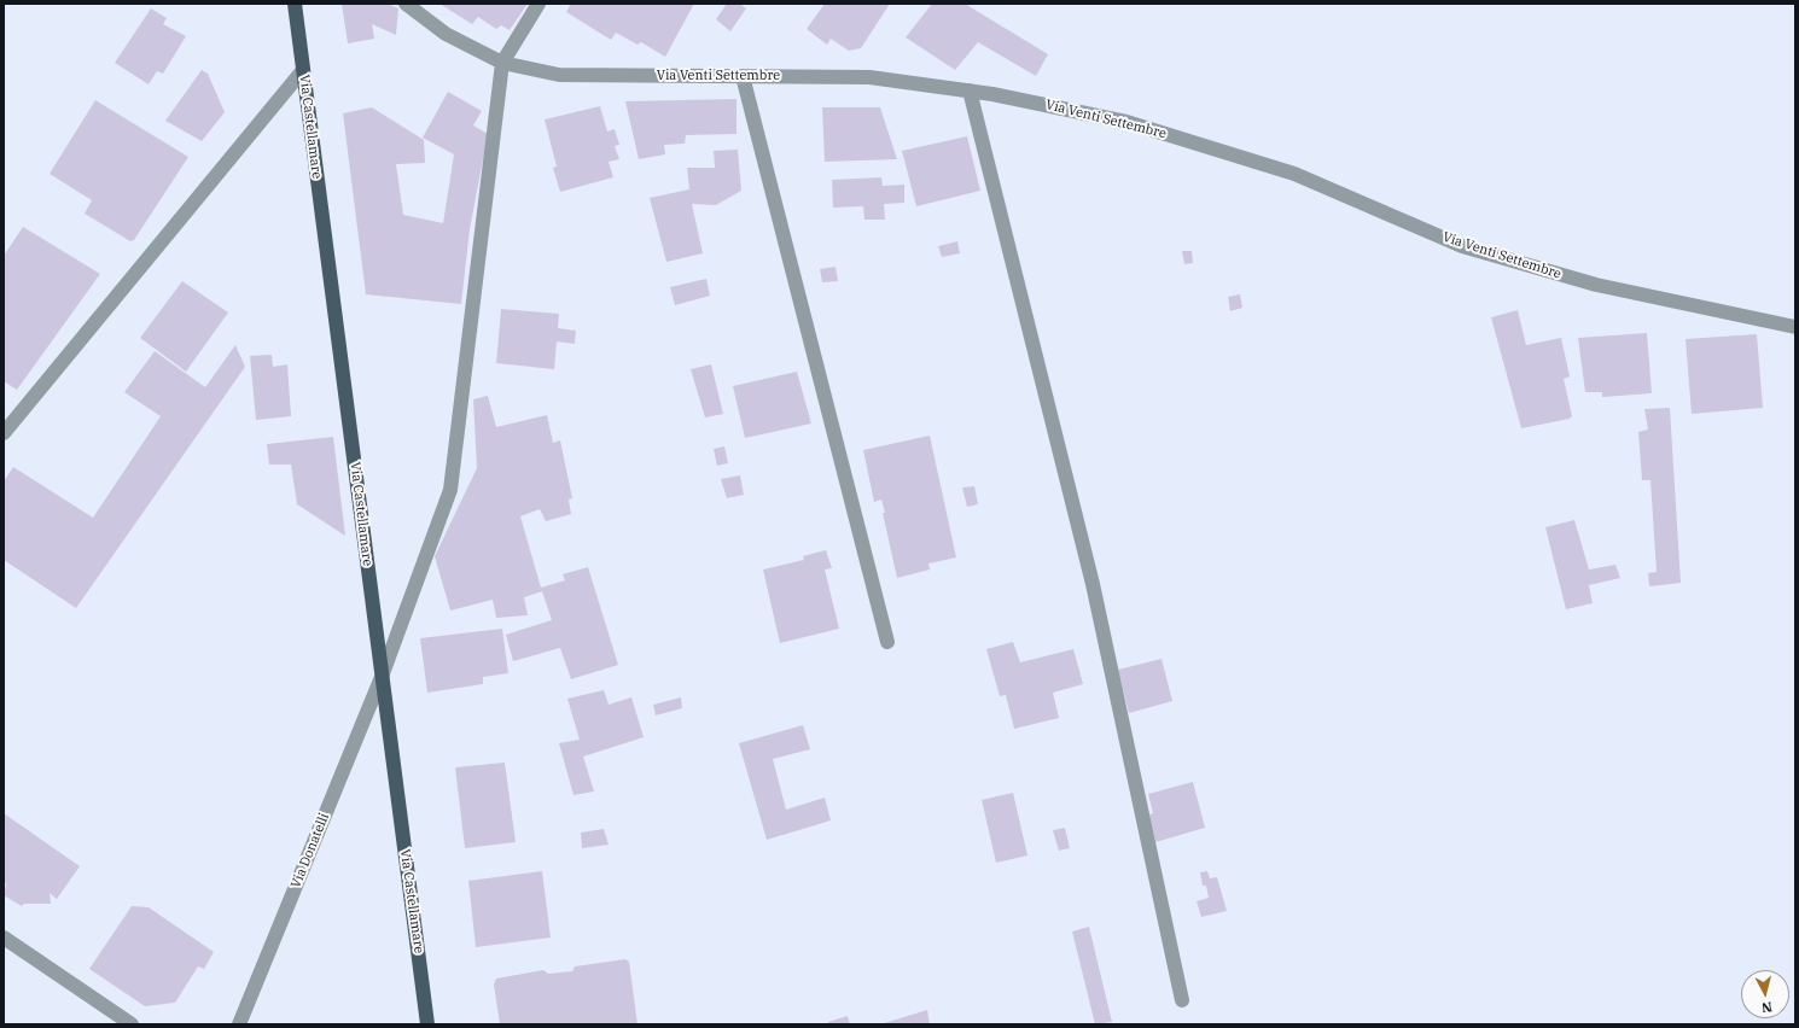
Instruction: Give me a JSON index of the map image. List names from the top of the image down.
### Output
{
  "streets": {
    "main road": ["Via Castellamare"],
    "street": ["Via Venti Settembre", "Via Donatelli"]
  },
  "crossings": [
    ["Via Venti Settembre", "Via Donatelli"],
    ["Via Castellamare", "Via Donatelli"]
  ],
  "north": "bottom"
}
